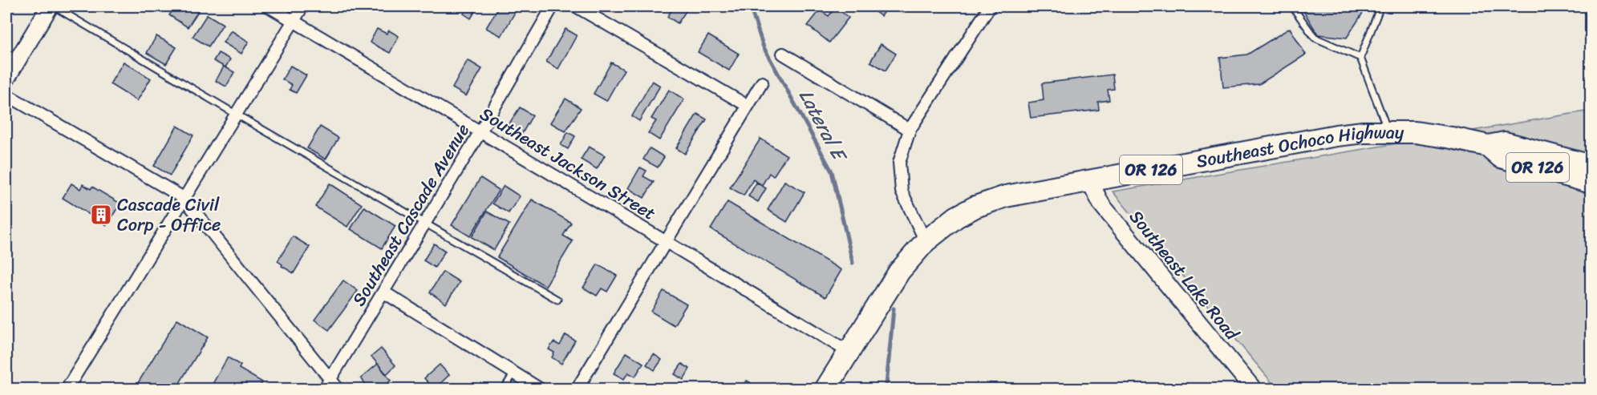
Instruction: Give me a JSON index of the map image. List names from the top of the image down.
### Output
{
  "streets": {
    "highway": ["Southeast Ochoco Highway", "OR 126"],
    "street": ["Southeast Jackson Street", "Southeast Cascade Avenue", "Southeast Lake Road"]
  },
  "crossings": [
    ["Southeast Ochoco Highway", "OR 126"],
    ["Southeast Ochoco Highway", "Southeast Lake Road"],
    ["Southeast Jackson Street", "OR 126"],
    ["Southeast Jackson Street", "Southeast Cascade Avenue"]
  ],
  "water": ["Lateral E"],
  "places": {
    "building": ["Cascade Civil Corp - Office"]
  }
}
